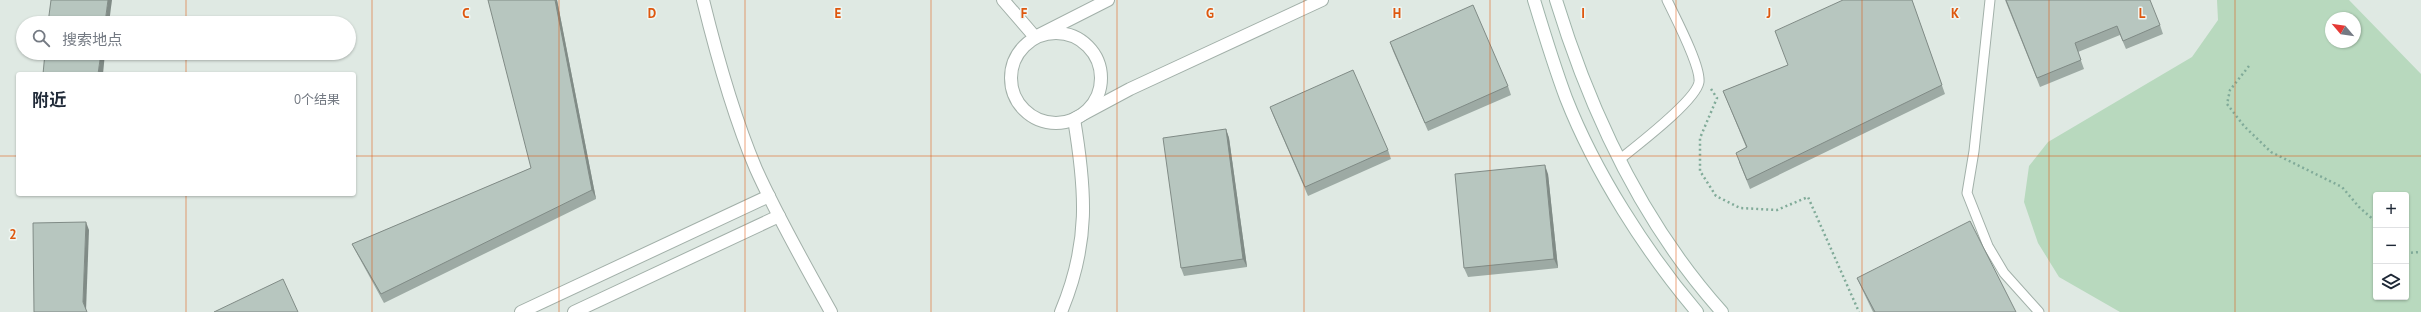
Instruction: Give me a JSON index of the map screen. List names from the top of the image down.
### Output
{
  "north": "top left",
  "page": {
    "search": "搜索地点",
    "heading": ["附近", "0个结果"],
    "map_buttons": ["+", "−"]
  },
  "grid": {
    "columns": [
      "C",
      "D",
      "E",
      "F",
      "G",
      "H",
      "I",
      "J",
      "K",
      "L"
    ],
    "rows": ["2"]
  }
}
